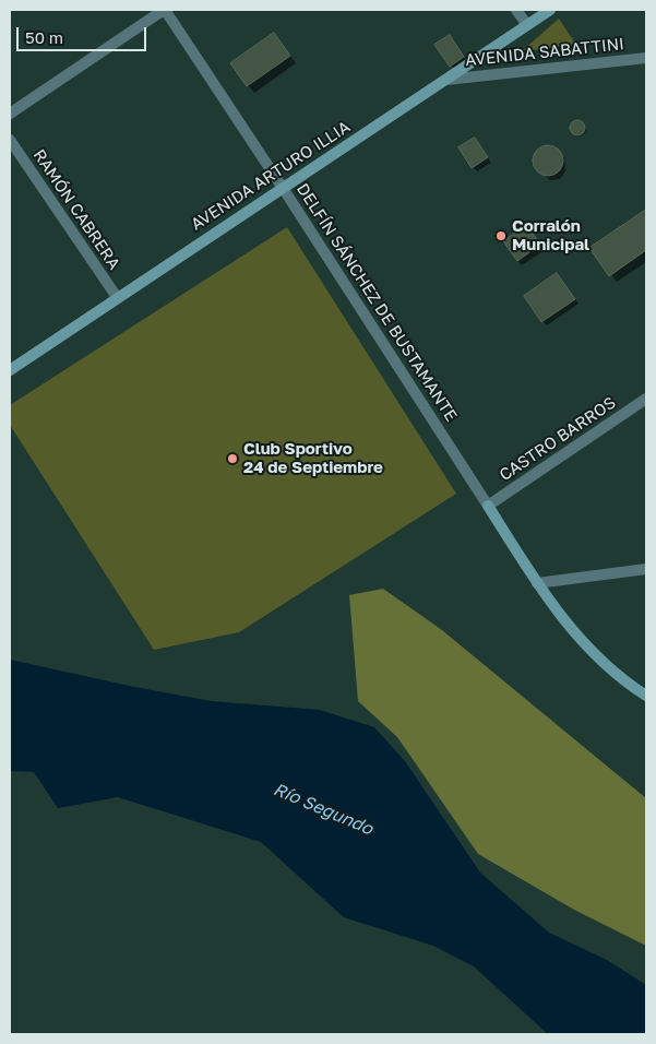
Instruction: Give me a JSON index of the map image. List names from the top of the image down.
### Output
{
  "streets": {
    "main road": ["AVENIDA ARTURO ILLIA"],
    "street": [
      "AVENIDA SABATTINI",
      "RAMÓN CABRERA",
      "DELFÍN SÁNCHEZ DE BUSTAMANTE",
      "CASTRO BARROS"
    ]
  },
  "crossings": [
    ["AVENIDA SABATTINI", "AVENIDA ARTURO ILLIA"],
    ["AVENIDA ARTURO ILLIA", "RAMÓN CABRERA"],
    ["AVENIDA ARTURO ILLIA", "DELFÍN SÁNCHEZ DE BUSTAMANTE"],
    ["DELFÍN SÁNCHEZ DE BUSTAMANTE", "CASTRO BARROS"]
  ],
  "water": ["Río Segundo"],
  "places": ["Corralón Municipal", "Club Sportivo 24 de Septiembre"],
  "scale_bar": "50 m"
}
